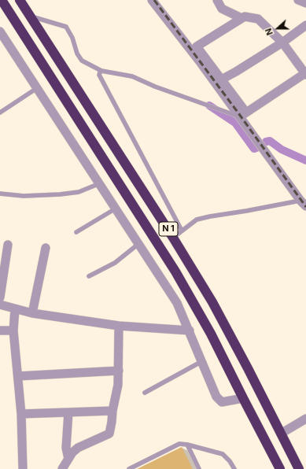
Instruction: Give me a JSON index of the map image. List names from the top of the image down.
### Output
{
  "streets": {
    "highway": ["N 1"]
  },
  "north": "left"
}
